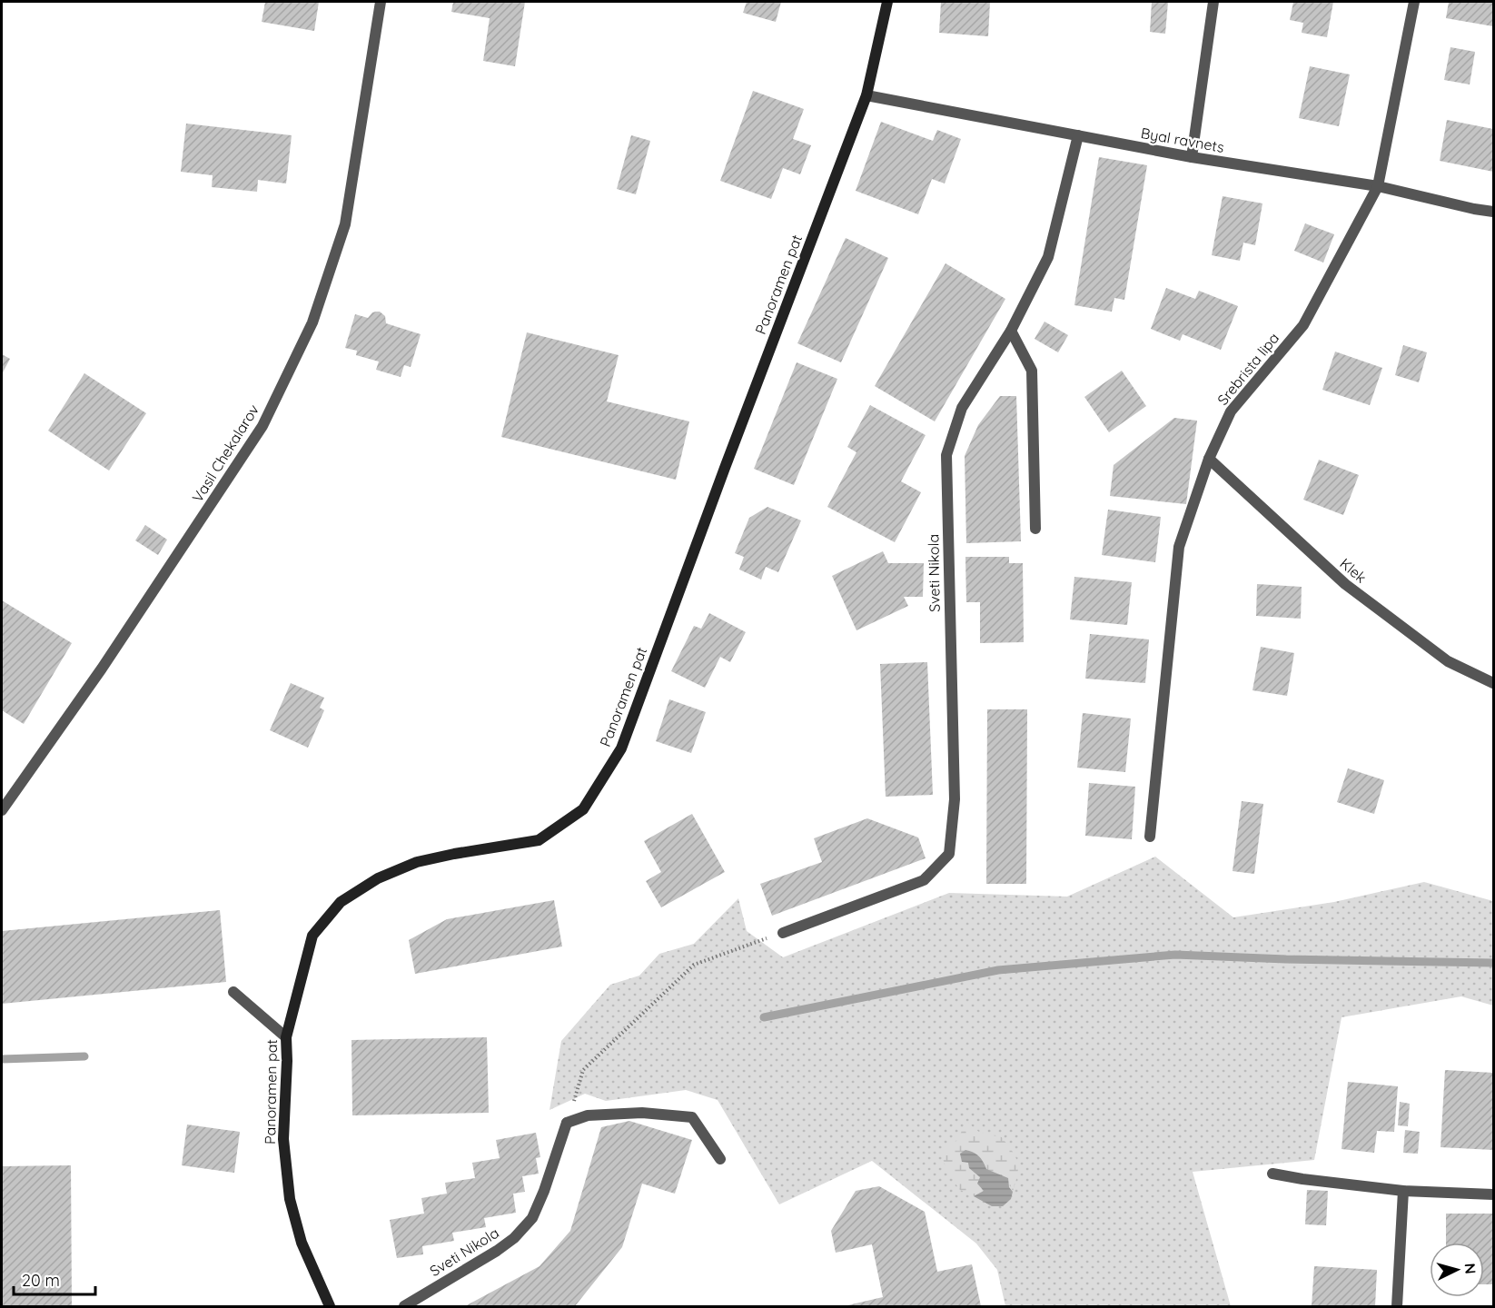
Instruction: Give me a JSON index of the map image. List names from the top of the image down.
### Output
{
  "streets": {
    "main road": ["Panoramen pat"],
    "street": [
      "Byal ravnets",
      "Srebrista lipa",
      "Vasil Chekalarov",
      "Klek",
      "Sveti Nikola"
    ]
  },
  "crossings": [
    ["Byal ravnets", "Panoramen pat"],
    ["Byal ravnets", "Srebrista lipa"],
    ["Byal ravnets", "Sveti Nikola"],
    ["Srebrista lipa", "Klek"]
  ],
  "scale_bar": "20 m",
  "north": "right"
}
